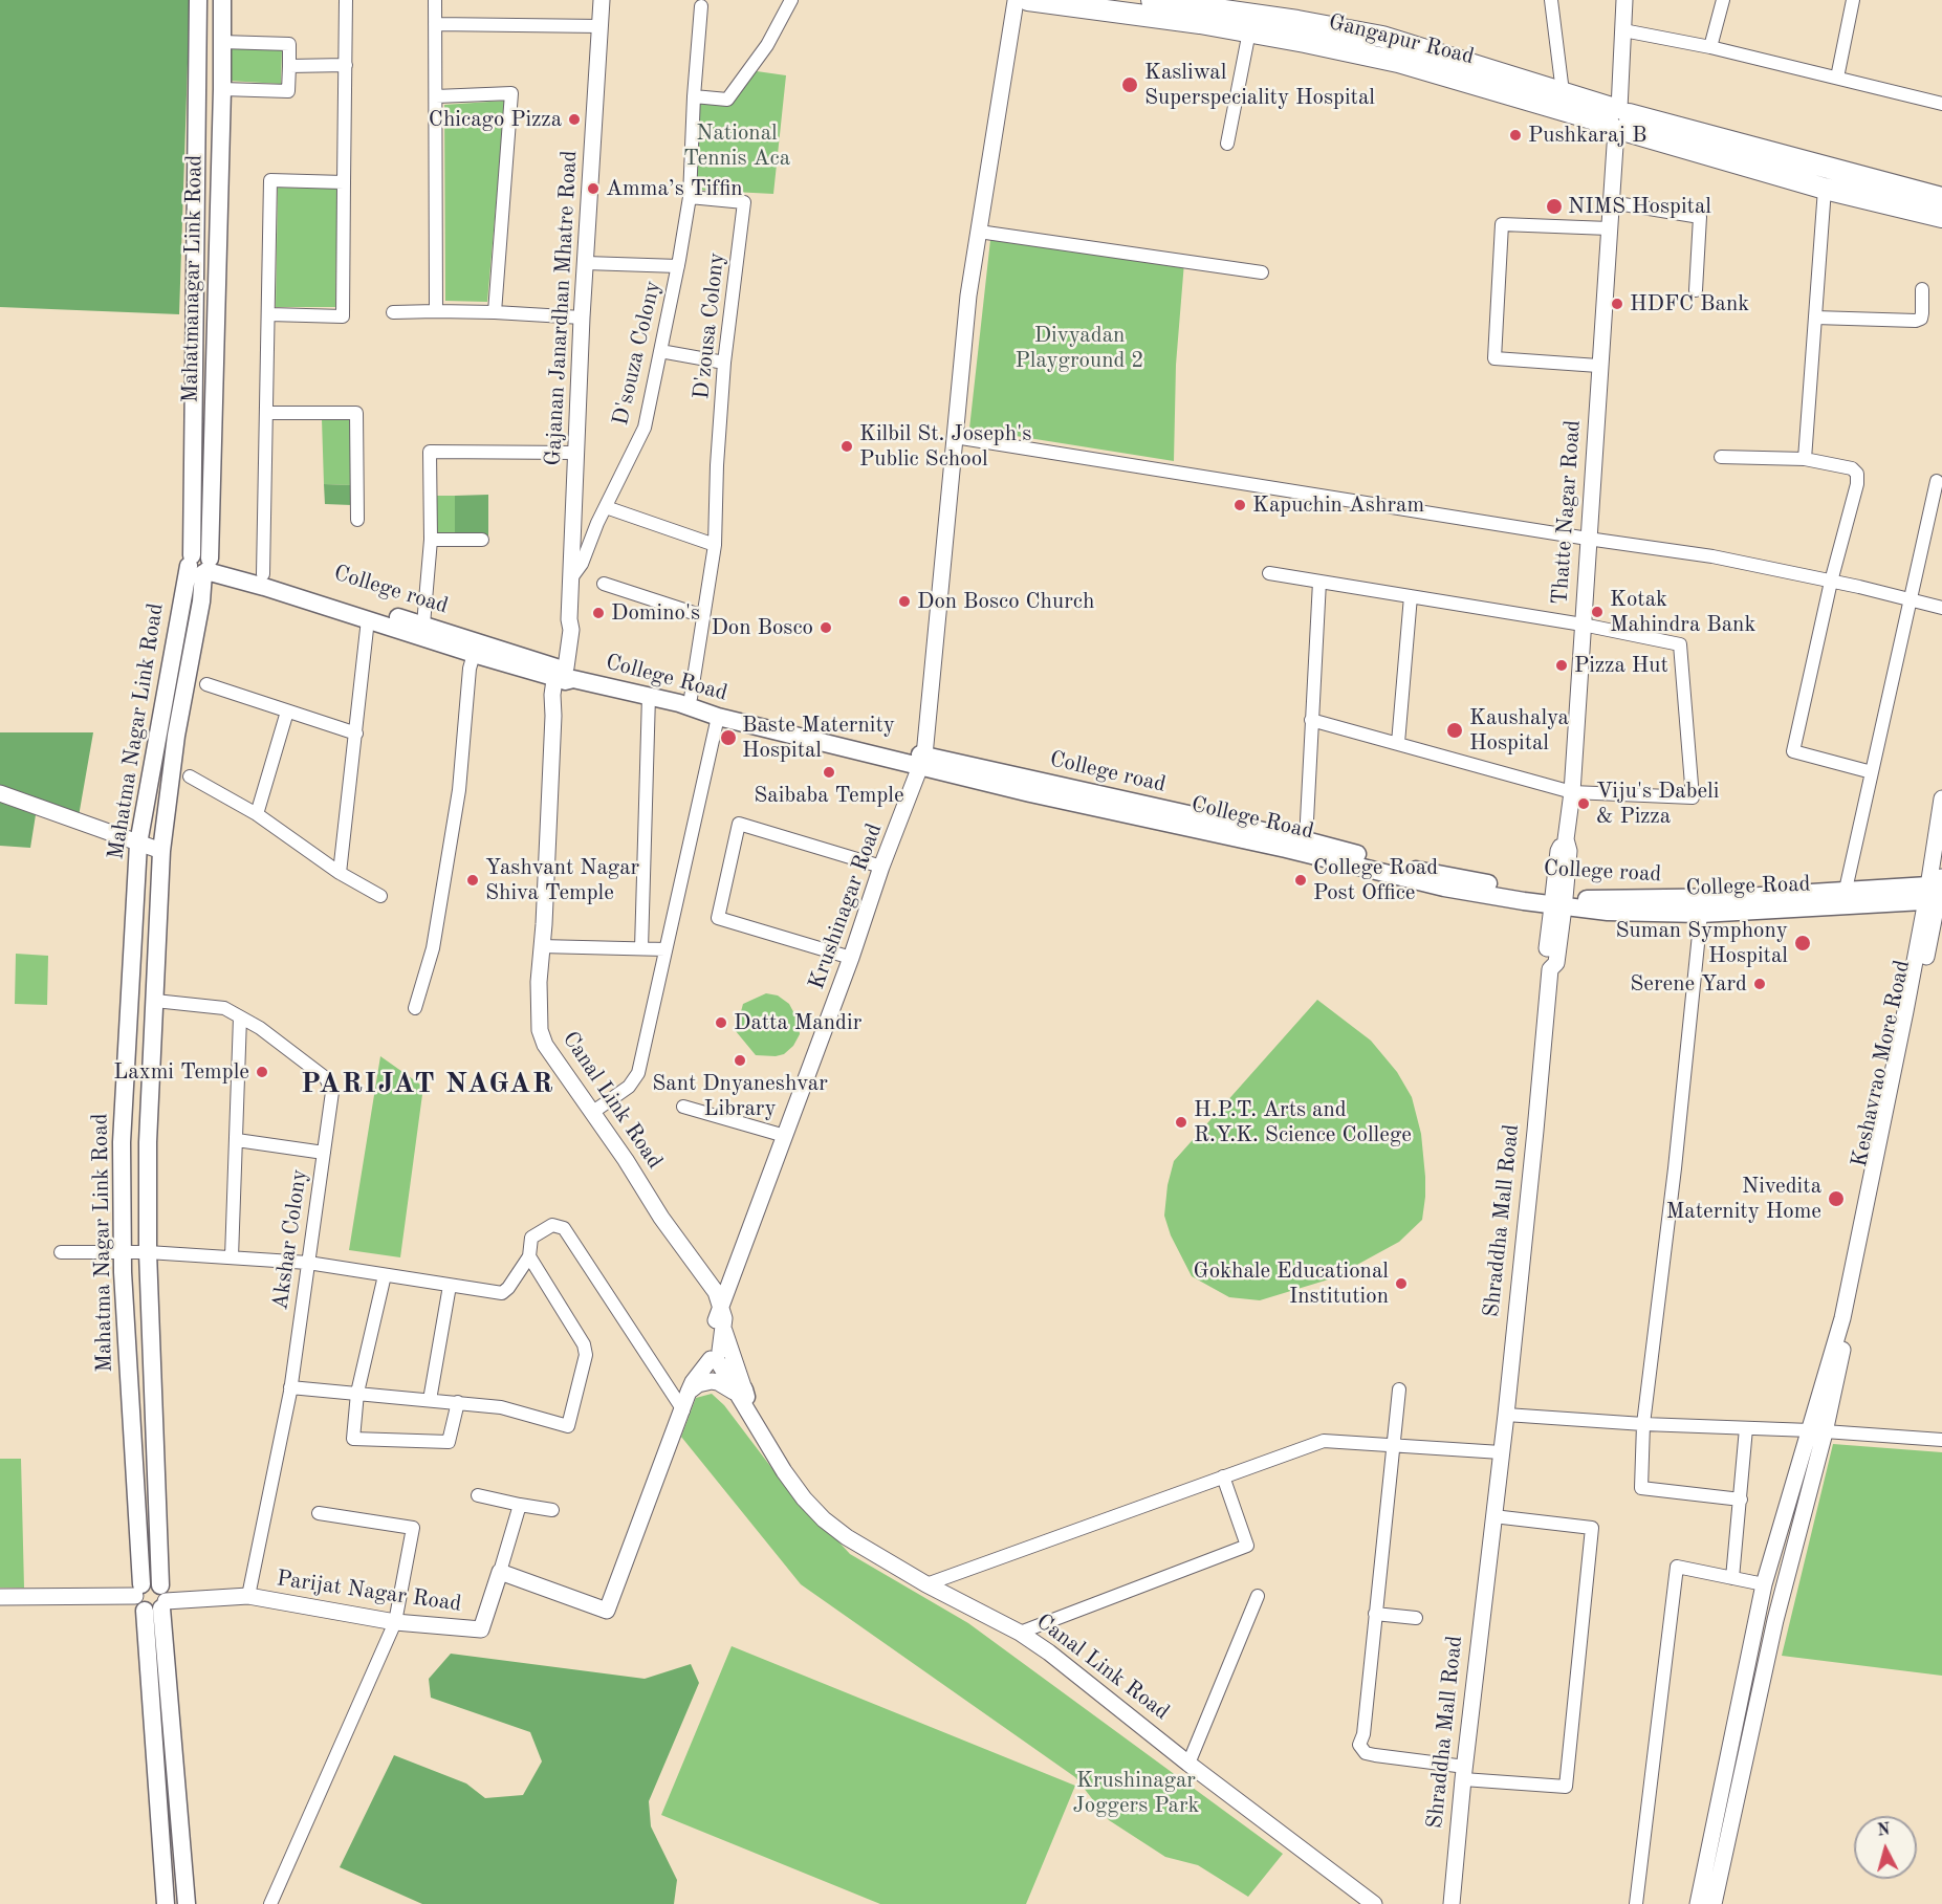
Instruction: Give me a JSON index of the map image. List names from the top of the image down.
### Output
{
  "streets": {
    "main road": [
      "Gangapur Road",
      "Mahatmanagar Link Road",
      "College road",
      "College Road",
      "Mahatma Nagar Link Road"
    ],
    "street": [
      "Gajanan Janardhan Mhatre Road",
      "D'zousa Colony",
      "D'souza Colony",
      "Thatte Nagar Road",
      "Krushinagar Road",
      "Keshavrao More Road",
      "Canal Link Road",
      "Shraddha Mall Road",
      "Akshar Colony",
      "Parijat Nagar Road"
    ]
  },
  "crossings": [
    ["Gangapur Road", "Thatte Nagar Road"],
    ["Gangapur Road", "Krushinagar Road"],
    ["Mahatmanagar Link Road", "College road"],
    ["Mahatmanagar Link Road", "College Road"],
    ["Mahatmanagar Link Road", "Mahatma Nagar Link Road"],
    ["Gajanan Janardhan Mhatre Road", "D'souza Colony"],
    ["Gajanan Janardhan Mhatre Road", "College road"],
    ["Gajanan Janardhan Mhatre Road", "College Road"],
    ["Gajanan Janardhan Mhatre Road", "Canal Link Road"],
    ["D'zousa Colony", "D'souza Colony"],
    ["D'zousa Colony", "College road"],
    ["Thatte Nagar Road", "College road"],
    ["Thatte Nagar Road", "College Road"],
    ["Thatte Nagar Road", "Shraddha Mall Road"],
    ["College road", "College Road"],
    ["College road", "Mahatma Nagar Link Road"],
    ["College road", "Krushinagar Road"],
    ["College road", "Keshavrao More Road"],
    ["College road", "Canal Link Road"],
    ["College road", "Shraddha Mall Road"],
    ["College Road", "Mahatma Nagar Link Road"],
    ["College Road", "Krushinagar Road"],
    ["College Road", "Keshavrao More Road"],
    ["College Road", "Canal Link Road"],
    ["College Road", "Shraddha Mall Road"],
    ["Mahatma Nagar Link Road", "Akshar Colony"],
    ["Mahatma Nagar Link Road", "Parijat Nagar Road"],
    ["Krushinagar Road", "Canal Link Road"],
    ["Akshar Colony", "Parijat Nagar Road"]
  ],
  "districts": ["PARIJAT NAGAR"],
  "parks": ["National Tennis Aca", "Divyadan Playground 2", "Krushinagar Joggers Park"],
  "places": [
    "Kasliwal Superspeciality Hospital",
    "Chicago Pizza",
    "Pushkaraj B",
    "Amma’s Tiffin",
    "NIMS Hospital",
    "HDFC Bank",
    "Kilbil St. Joseph's Public School",
    "Kapuchin Ashram",
    "Don Bosco Church",
    "Kotak Mahindra Bank",
    "Domino's",
    "Don Bosco",
    "Pizza Hut",
    "Kaushalya Hospital",
    "Baste Maternity Hospital",
    "Saibaba Temple",
    "Viju's Dabeli & Pizza",
    "Yashvant Nagar Shiva Temple",
    "College Road Post Office",
    "Suman Symphony Hospital",
    "Serene Yard",
    "Datta Mandir",
    "Sant Dnyaneshvar Library",
    "Laxmi Temple",
    "H.P.T. Arts and R.Y.K. Science College",
    "Nivedita Maternity Home",
    "Gokhale Educational Institution"
  ],
  "north": "top"
}
